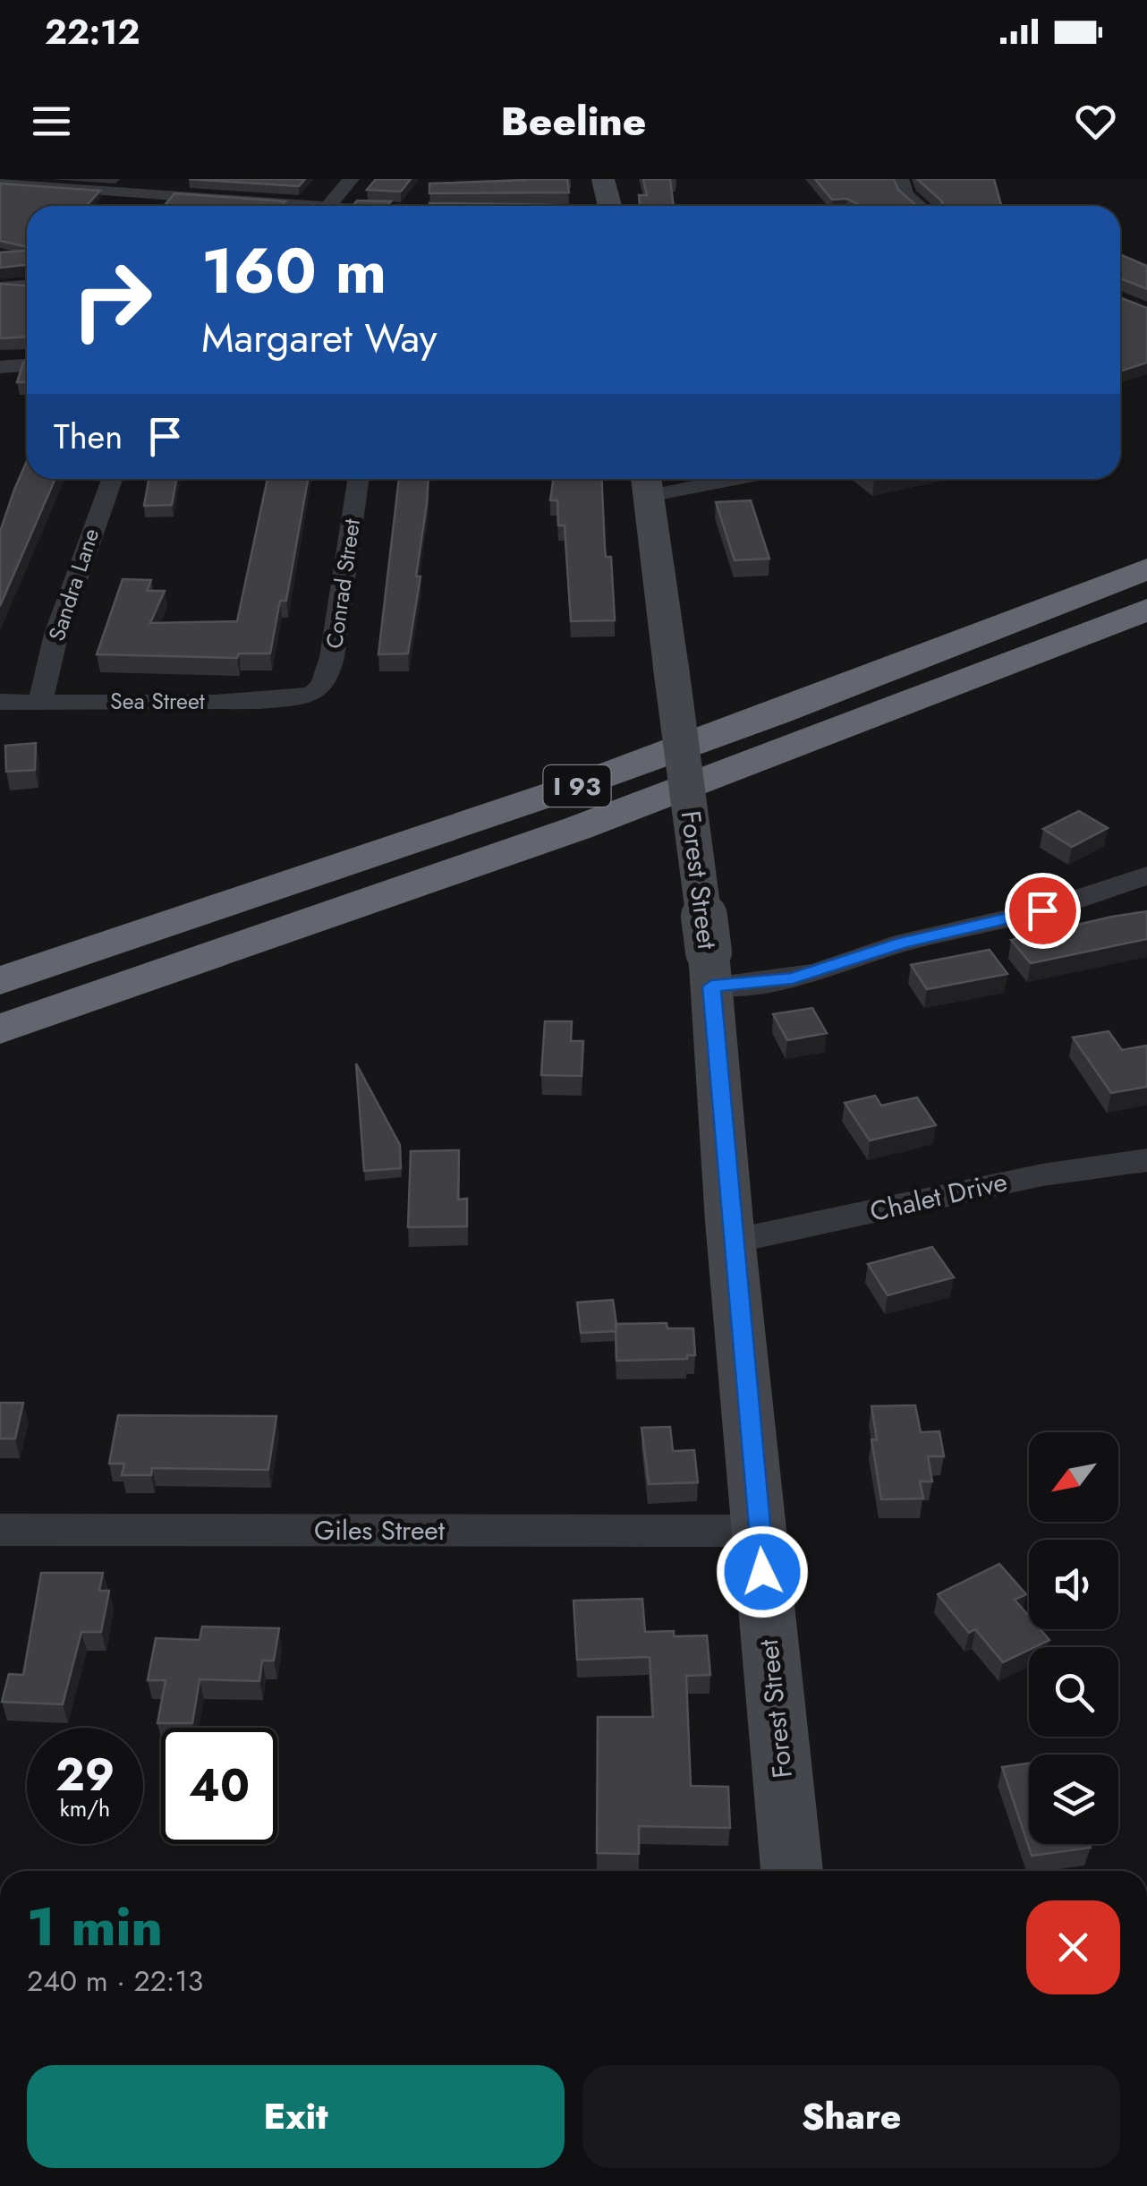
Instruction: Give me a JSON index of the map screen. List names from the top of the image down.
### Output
{
  "streets": {
    "highway": ["I 93"],
    "street": [
      "Conrad Street",
      "Sandra Lane",
      "Sea Street",
      "Forest Street",
      "Chalet Drive",
      "Giles Street"
    ]
  },
  "crossings": [
    ["Conrad Street", "Sea Street"],
    ["Sandra Lane", "Sea Street"],
    ["Forest Street", "Chalet Drive"],
    ["Forest Street", "Giles Street"]
  ],
  "north": "bottom left",
  "page": {
    "status": "22:12",
    "header": "Beeline",
    "turn": ["160 m", "Margaret Way"],
    "then": "Then",
    "speed": "29 km/h",
    "limit": "40",
    "heading": ["1 min", "240 m · 22:13"],
    "buttons": ["Exit", "Share"]
  }
}
